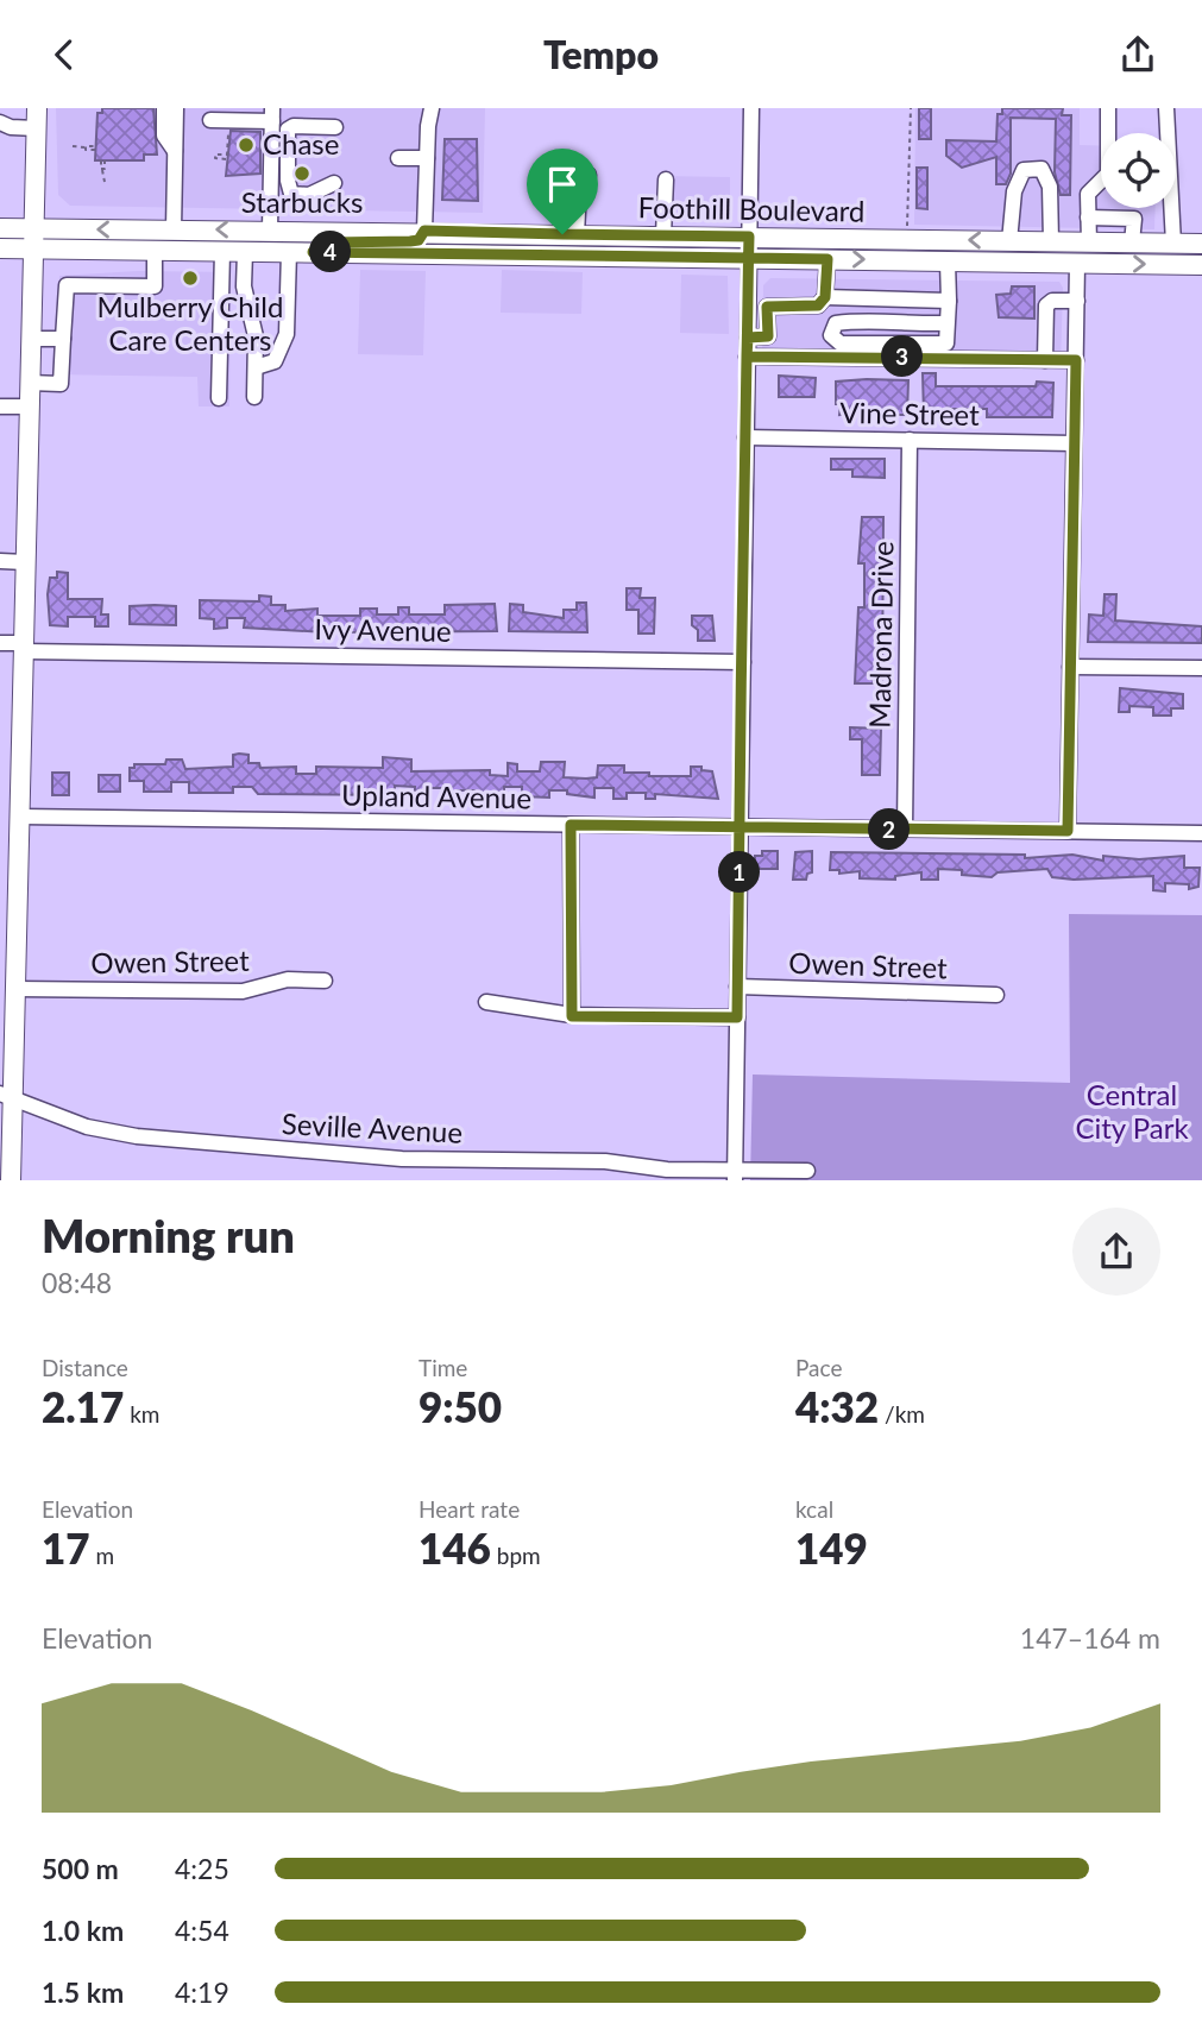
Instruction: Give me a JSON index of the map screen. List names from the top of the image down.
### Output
{
  "streets": {
    "main road": ["Foothill Boulevard"],
    "street": [
      "Vine Street",
      "Ivy Avenue",
      "Madrona Drive",
      "Upland Avenue",
      "Owen Street",
      "Seville Avenue"
    ]
  },
  "crossings": [
    ["Vine Street", "Madrona Drive"],
    ["Madrona Drive", "Upland Avenue"]
  ],
  "parks": ["Central City Park"],
  "places": ["Chase", "Starbucks", "Mulberry Child Care Centers"],
  "page": {
    "header": "Tempo",
    "pins": [
      "4",
      "3",
      "2",
      "1"
    ],
    "heading": ["Morning run", "08:48"],
    "stats": [
      ["Distance", "2.17 km"],
      ["Time", "9:50"],
      ["Pace", "4:32 /km"],
      ["Elevation", "17 m"],
      ["Heart rate", "146 bpm"],
      ["kcal", "149"]
    ],
    "chart": ["Elevation", "147–164 m"],
    "list": [
      {
        "name": "500 m",
        "note": "4:25"
      },
      {
        "name": "1.0 km",
        "note": "4:54"
      },
      {
        "name": "1.5 km",
        "note": "4:19"
      }
    ]
  }
}
